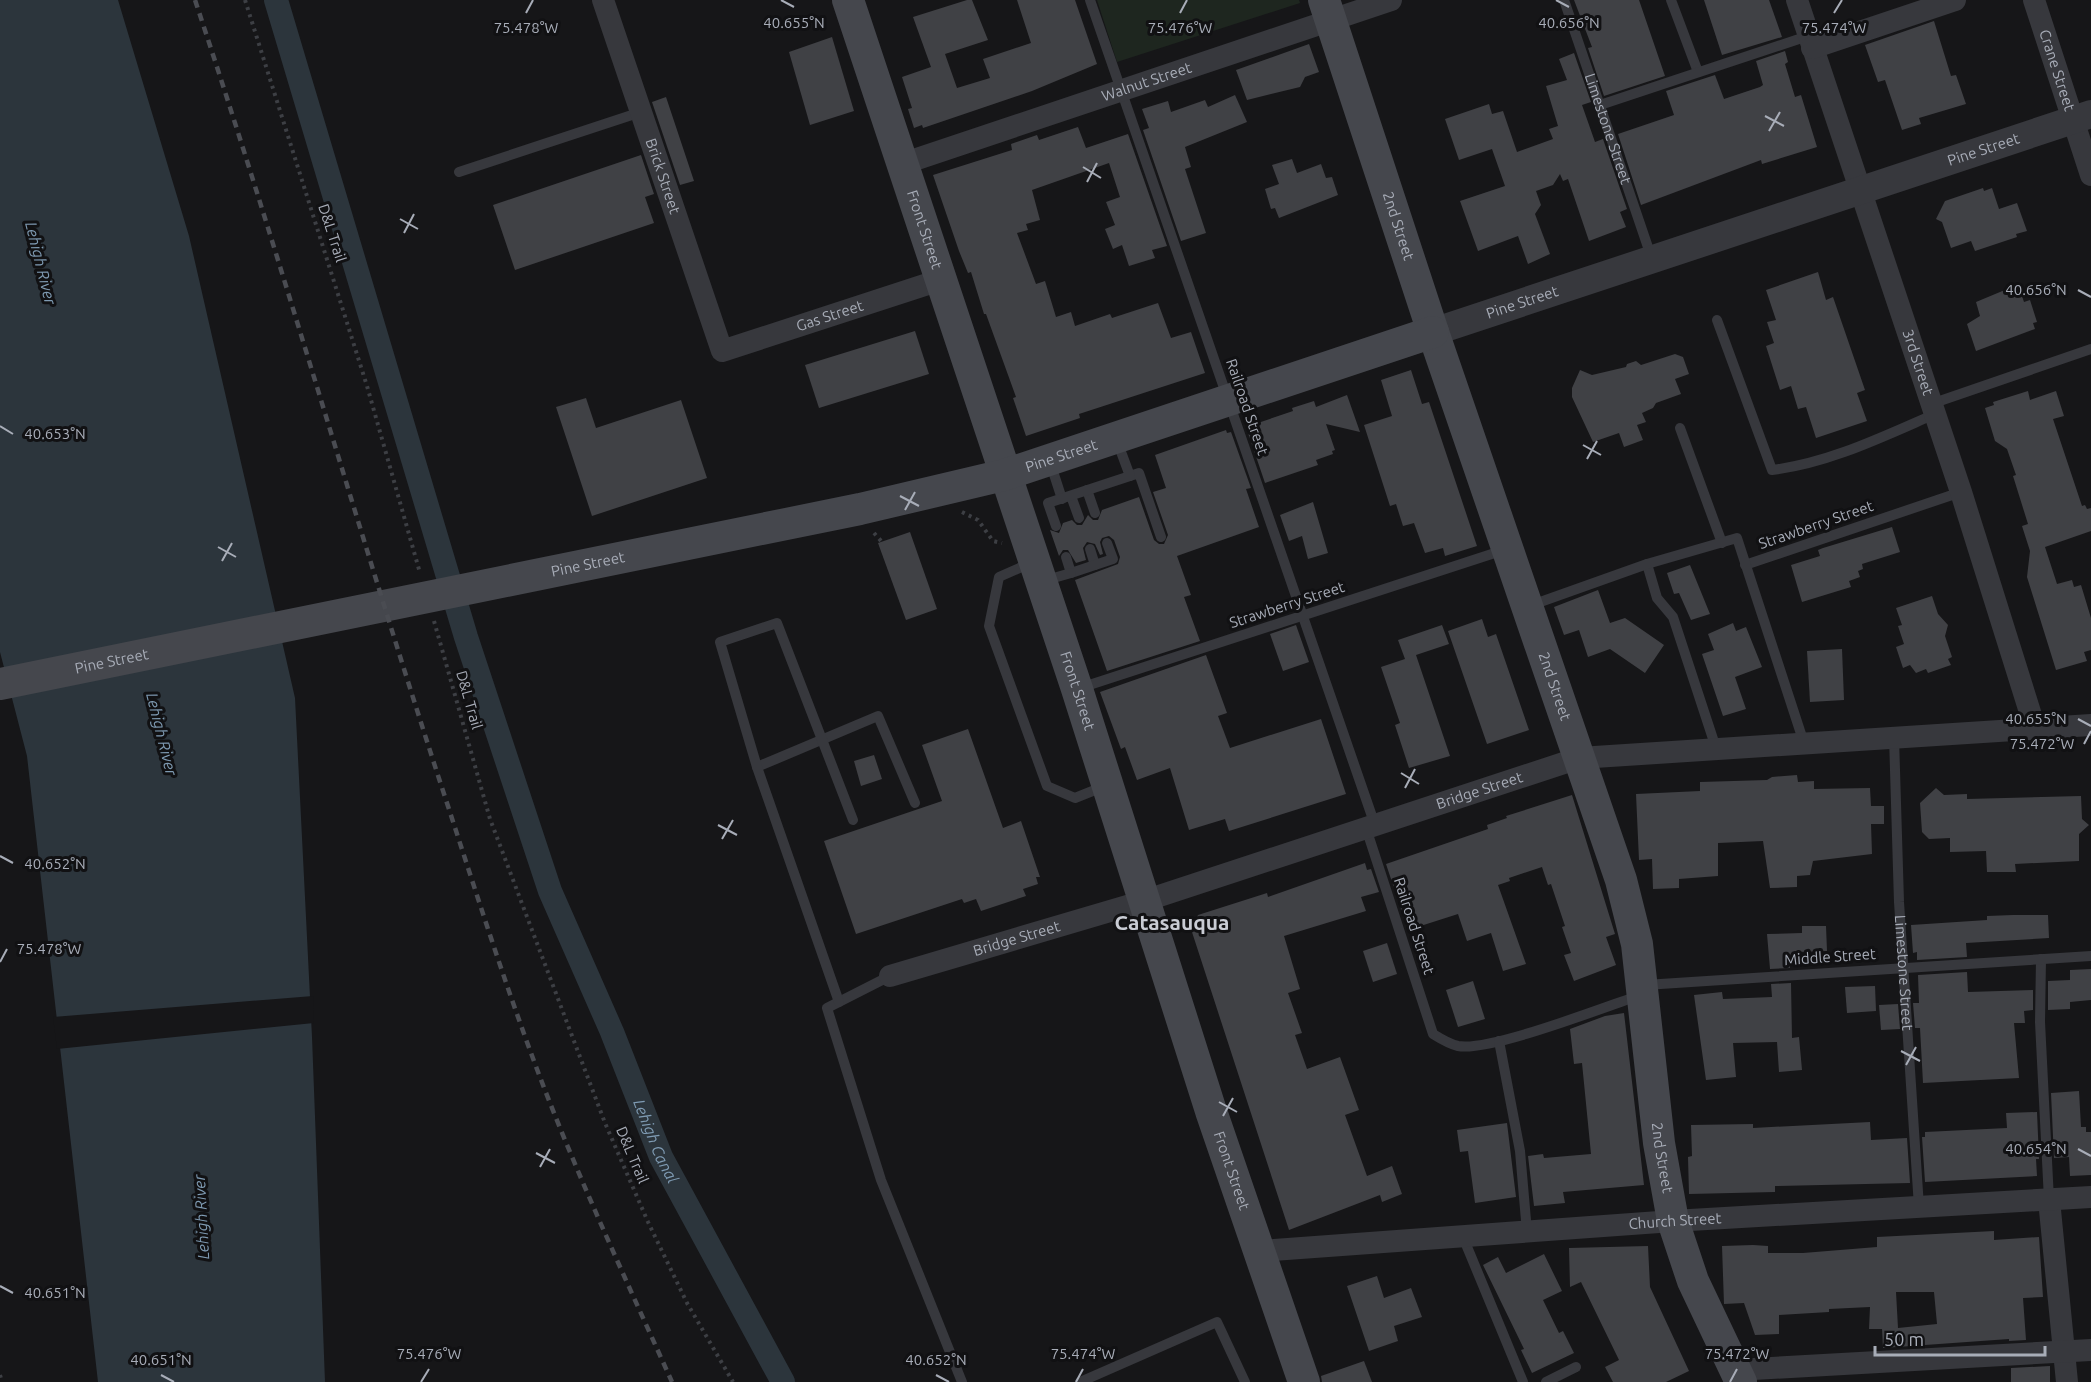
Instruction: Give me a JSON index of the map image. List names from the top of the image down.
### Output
{
  "streets": {
    "main road": ["Pine Street", "2nd Street", "Front Street"],
    "street": [
      "Crane Street",
      "Walnut Street",
      "Brick Street",
      "Gas Street",
      "3rd Street",
      "Bridge Street",
      "Church Street"
    ],
    "lane": [
      "Limestone Street",
      "Railroad Street",
      "Strawberry Street",
      "Middle Street"
    ],
    "path": ["D&L Trail"]
  },
  "crossings": [
    ["Crane Street", "Pine Street"],
    ["Walnut Street", "2nd Street"],
    ["Walnut Street", "Front Street"],
    ["Walnut Street", "Railroad Street"],
    ["Limestone Street", "Pine Street"],
    ["Limestone Street", "Bridge Street"],
    ["Limestone Street", "Middle Street"],
    ["Limestone Street", "Church Street"],
    ["Pine Street", "2nd Street"],
    ["Pine Street", "Front Street"],
    ["Pine Street", "3rd Street"],
    ["Pine Street", "Railroad Street"],
    ["Brick Street", "Gas Street"],
    ["2nd Street", "Strawberry Street"],
    ["2nd Street", "Bridge Street"],
    ["2nd Street", "Middle Street"],
    ["2nd Street", "Church Street"],
    ["Front Street", "Gas Street"],
    ["Front Street", "Strawberry Street"],
    ["Front Street", "Bridge Street"],
    ["Front Street", "Church Street"],
    ["3rd Street", "Strawberry Street"],
    ["3rd Street", "Bridge Street"],
    ["Railroad Street", "Strawberry Street"],
    ["Railroad Street", "Bridge Street"],
    ["Railroad Street", "Middle Street"]
  ],
  "districts": ["Catasauqua"],
  "water": ["Lehigh River", "Lehigh Canal"],
  "scale_bar": "50 m",
  "coordinates": [
    "40.655°N",
    "40.656°N",
    "75.478°W",
    "75.476°W",
    "75.474°W",
    "40.653°N",
    "75.472°W",
    "40.652°N",
    "40.654°N",
    "40.651°N"
  ]
}
